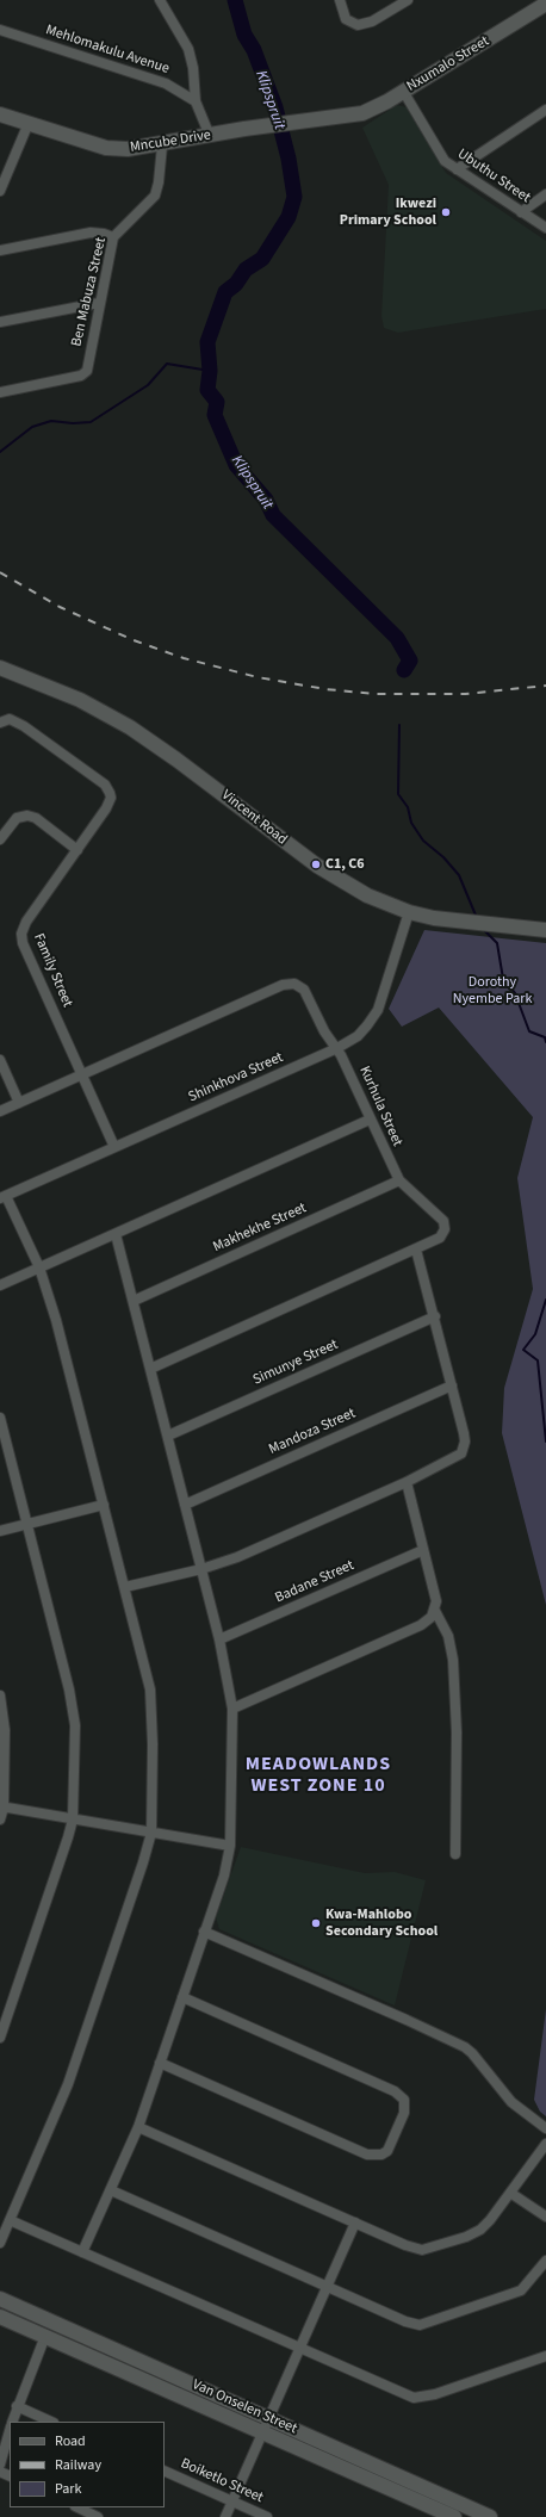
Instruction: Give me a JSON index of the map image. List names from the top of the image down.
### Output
{
  "streets": {
    "main road": [
      "Nxumalo Street",
      "Mncube Drive",
      "Vincent Road",
      "Van Onselen Street"
    ],
    "street": [
      "Mehlomakulu Avenue",
      "Ubuthu Street",
      "Ben Mabuza Street",
      "Family Street",
      "Shinkhova Street",
      "Kurhula Street",
      "Makhekhe Street",
      "Simunye Street",
      "Mandoza Street",
      "Badane Street",
      "Boiketlo Street"
    ]
  },
  "crossings": [
    ["Nxumalo Street", "Mncube Drive"],
    ["Nxumalo Street", "Ubuthu Street"],
    ["Mncube Drive", "Ben Mabuza Street"],
    ["Vincent Road", "Shinkhova Street"],
    ["Family Street", "Shinkhova Street"],
    ["Family Street", "Kurhula Street"],
    ["Shinkhova Street", "Kurhula Street"],
    ["Kurhula Street", "Makhekhe Street"]
  ],
  "districts": ["MEADOWLANDS WEST ZONE 10"],
  "water": ["Klipspruit"],
  "parks": ["Dorothy Nyembe Park"],
  "places": ["Ikwezi Primary School", "C1, C6", "Kwa-Mahlobo Secondary School"],
  "legend": ["Road", "Railway", "Park"]
}
